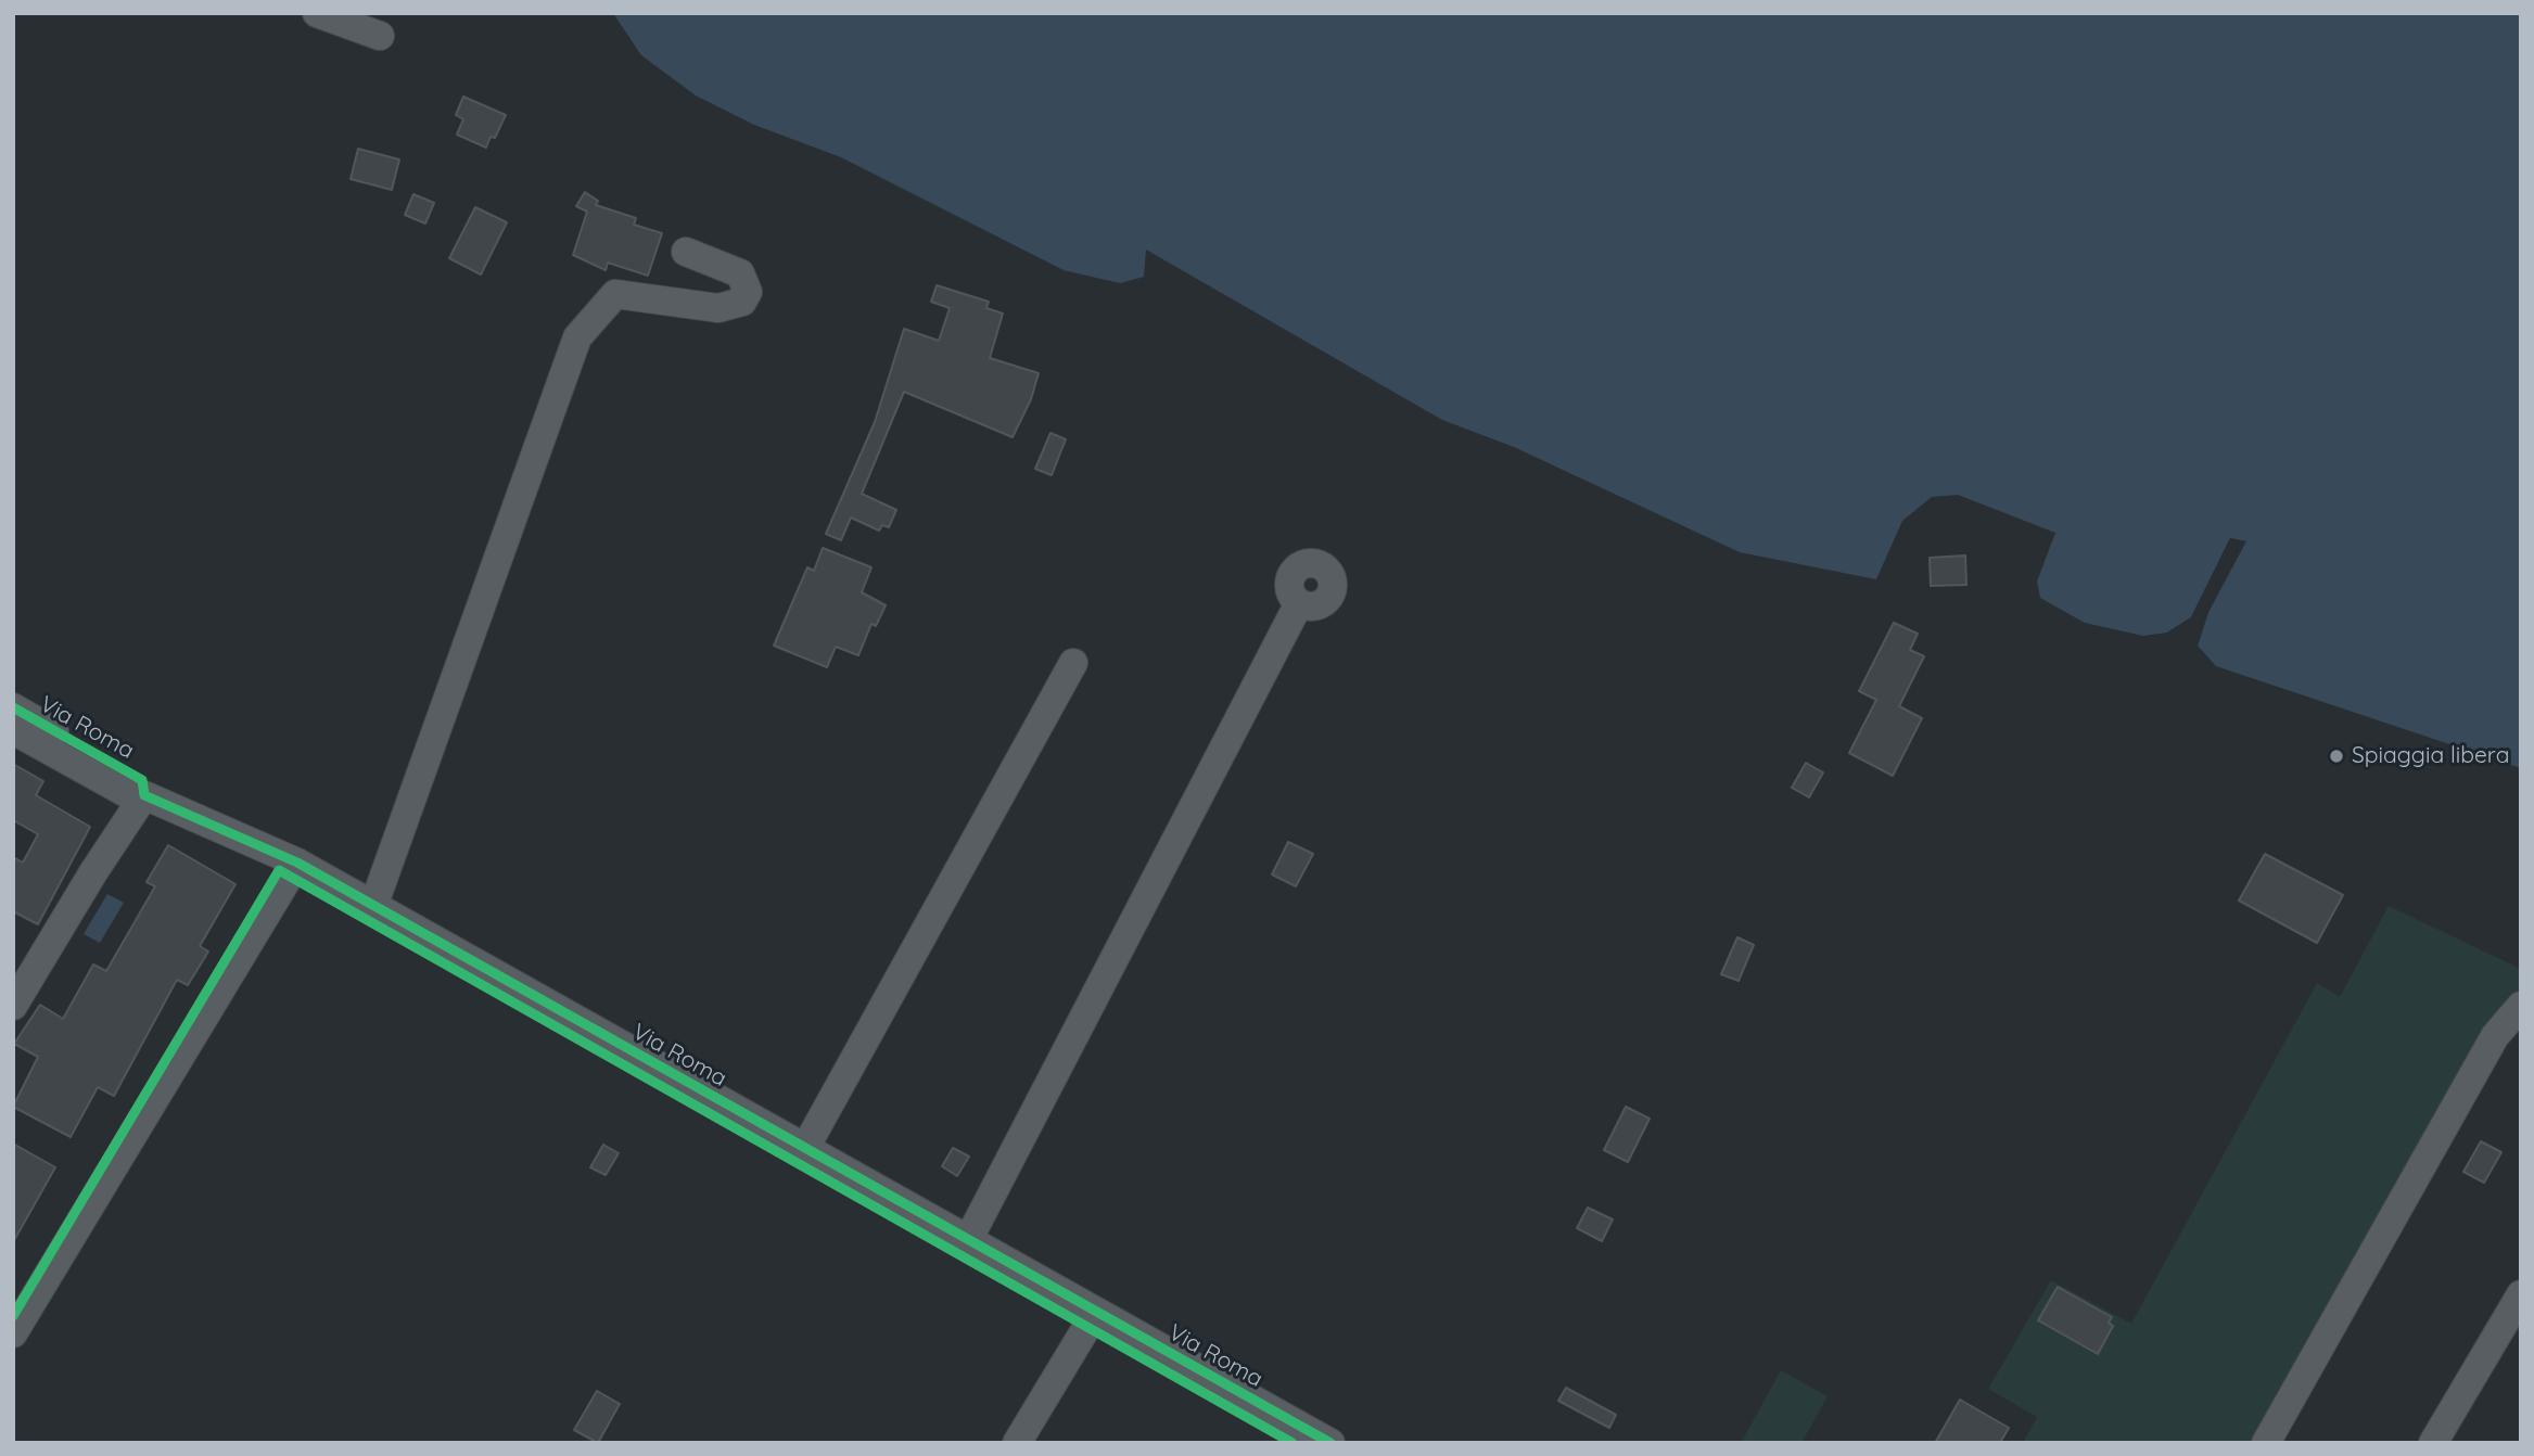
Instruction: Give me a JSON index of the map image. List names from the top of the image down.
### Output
{
  "streets": {
    "street": ["Via Roma"]
  },
  "places": ["Spiaggia libera"]
}
